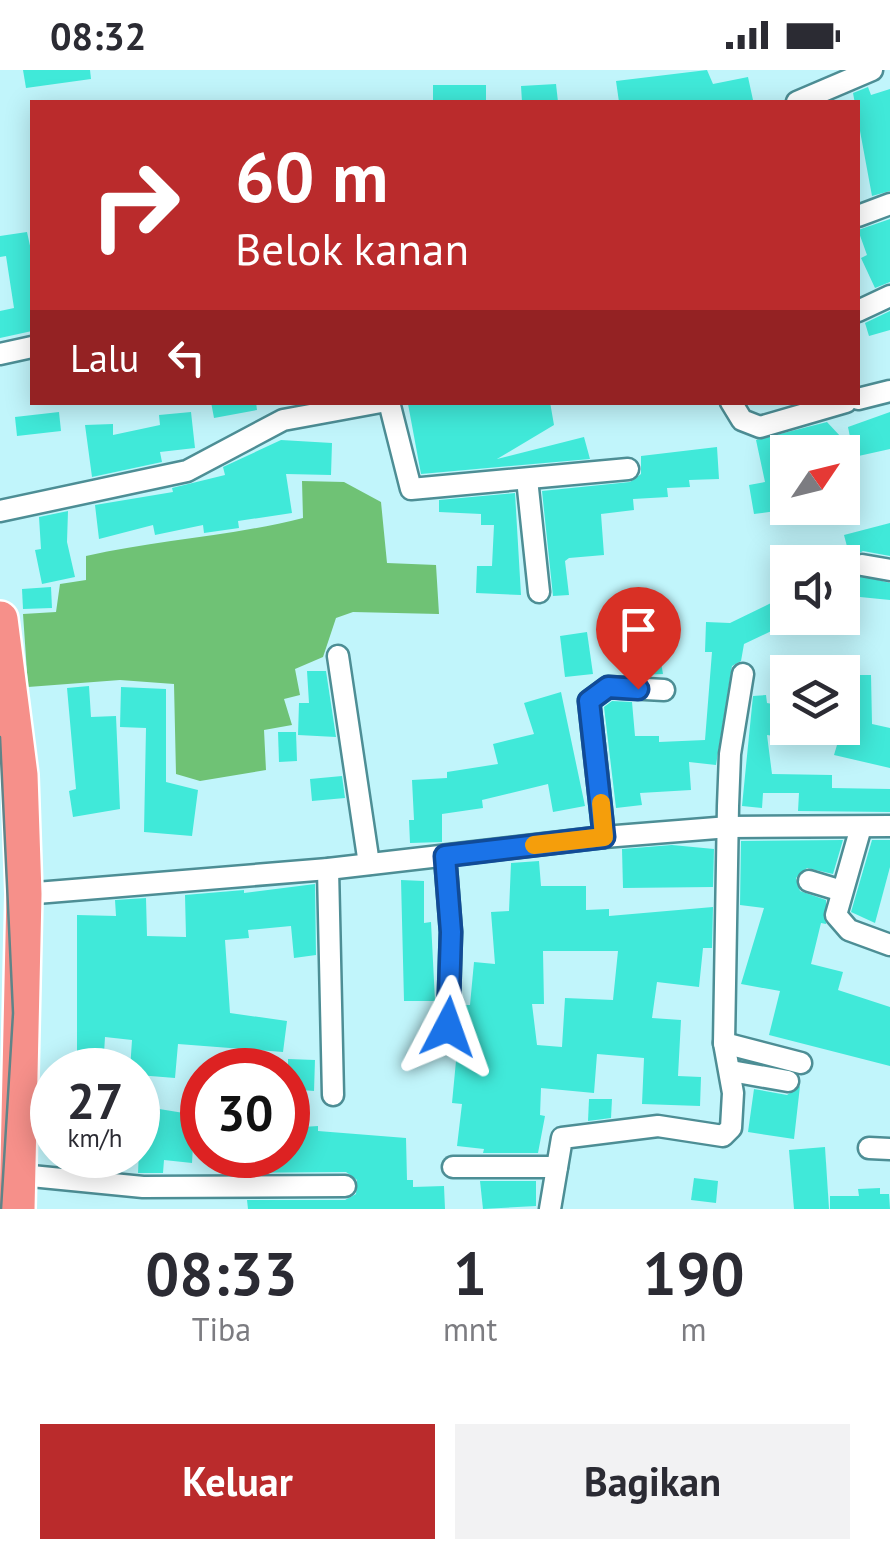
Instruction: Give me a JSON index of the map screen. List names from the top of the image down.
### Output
{
  "north": "top right",
  "page": {
    "status": "08:32",
    "turn": ["60 m", "Belok kanan"],
    "then": "Lalu",
    "speed": "27 km/h",
    "limit": "30",
    "eta": [
      "08:33",
      "Tiba",
      "1",
      "mnt",
      "190",
      "m"
    ],
    "buttons": ["Keluar", "Bagikan"]
  }
}
